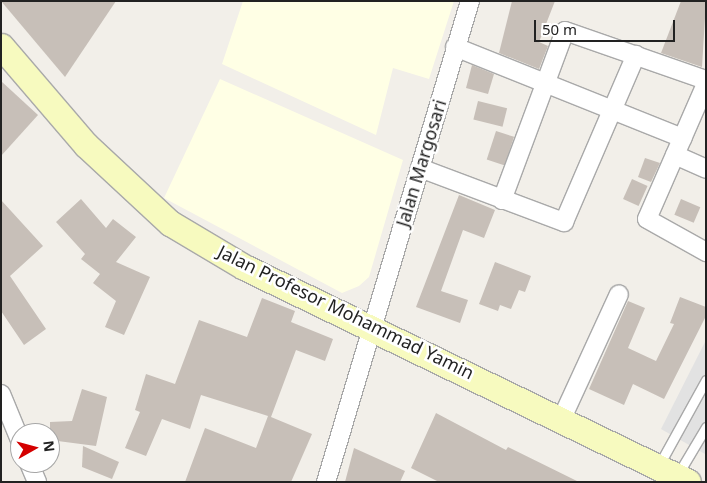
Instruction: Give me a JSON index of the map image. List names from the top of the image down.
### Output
{
  "streets": {
    "main road": ["Jalan Profesor Mohammad Yamin"],
    "street": ["Jalan Margosari"]
  },
  "crossings": [
    ["Jalan Margosari", "Jalan Profesor Mohammad Yamin"]
  ],
  "scale_bar": "50 m",
  "north": "right"
}
